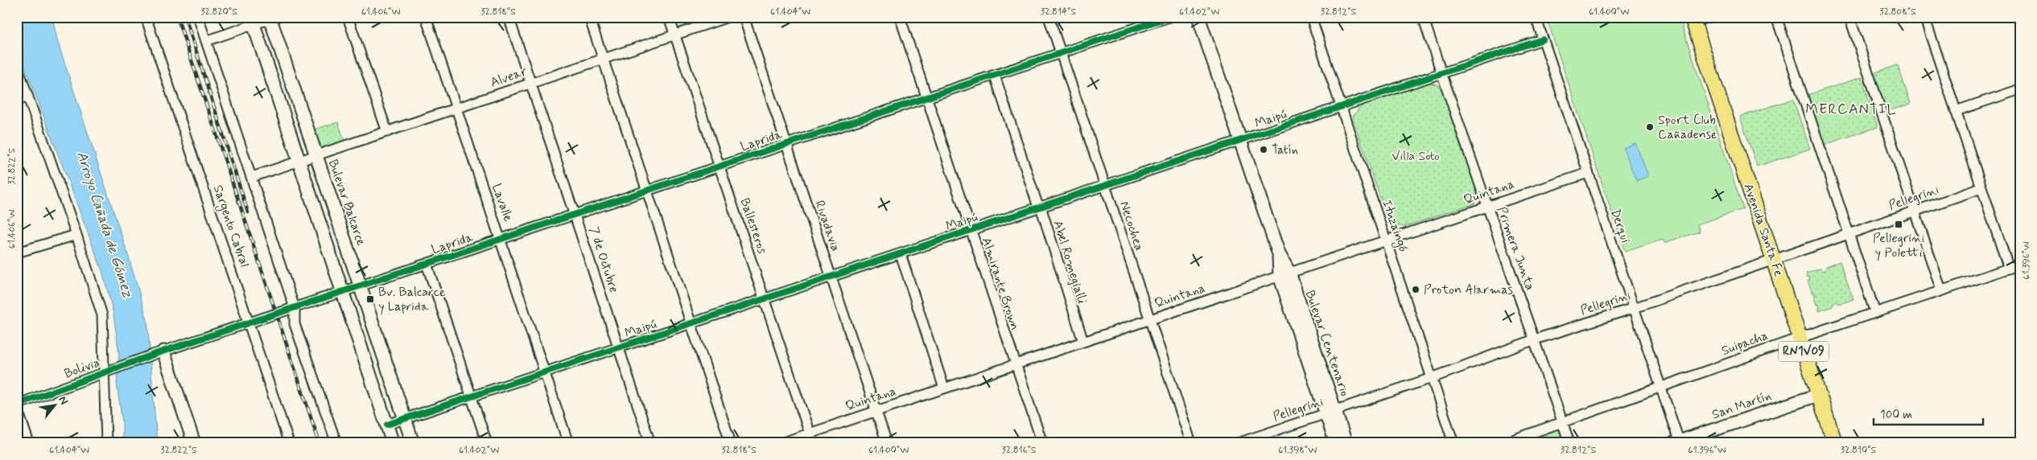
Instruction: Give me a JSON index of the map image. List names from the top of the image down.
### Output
{
  "streets": {
    "main road": [
      "Bulevar Balcarce",
      "Avenida Santa Fe",
      "Bulevar Centenario",
      "RN1V09",
      "San Martín"
    ],
    "street": [
      "Alvear",
      "Maipú",
      "Laprida",
      "Quintana",
      "Pellegrini",
      "Lavalle",
      "Sargento Cabral",
      "Ballesteros",
      "Rivadavia",
      "Necochea",
      "Ituzaingó",
      "Derqui",
      "Primera Junta",
      "7 de Octubre",
      "Abel Romegialli",
      "Almirante Brown",
      "Suipacha",
      "Bolivia"
    ]
  },
  "crossings": [
    ["Alvear", "Bulevar Balcarce"],
    ["Alvear", "Lavalle"],
    ["Alvear", "Ballesteros"],
    ["Alvear", "7 de Octubre"],
    ["Maipú", "Bulevar Balcarce"],
    ["Maipú", "Lavalle"],
    ["Maipú", "Ballesteros"],
    ["Maipú", "Rivadavia"],
    ["Maipú", "Necochea"],
    ["Maipú", "Ituzaingó"],
    ["Maipú", "Derqui"],
    ["Maipú", "Primera Junta"],
    ["Maipú", "7 de Octubre"],
    ["Maipú", "Abel Romegialli"],
    ["Maipú", "Almirante Brown"],
    ["Maipú", "Bulevar Centenario"],
    ["Laprida", "Bulevar Balcarce"],
    ["Laprida", "Lavalle"],
    ["Laprida", "Ballesteros"],
    ["Laprida", "Rivadavia"],
    ["Laprida", "Necochea"],
    ["Laprida", "7 de Octubre"],
    ["Laprida", "Abel Romegialli"],
    ["Laprida", "Almirante Brown"],
    ["Quintana", "Ballesteros"],
    ["Quintana", "Rivadavia"],
    ["Quintana", "Necochea"],
    ["Quintana", "Ituzaingó"],
    ["Quintana", "Derqui"],
    ["Quintana", "Primera Junta"],
    ["Quintana", "Abel Romegialli"],
    ["Quintana", "Almirante Brown"],
    ["Quintana", "Bulevar Centenario"],
    ["Pellegrini", "Ituzaingó"],
    ["Pellegrini", "Derqui"],
    ["Pellegrini", "Avenida Santa Fe"],
    ["Pellegrini", "Primera Junta"],
    ["Pellegrini", "Bulevar Centenario"],
    ["Derqui", "Suipacha"],
    ["Derqui", "San Martín"],
    ["Avenida Santa Fe", "Suipacha"],
    ["Avenida Santa Fe", "San Martín"],
    ["Primera Junta", "Suipacha"]
  ],
  "districts": ["MERCANTIL"],
  "water": ["Arroyo Cañada de Gómez"],
  "parks": ["Villa Soto"],
  "places": {
    "other": ["Sport Club Cañadense", "Tatín", "Proton Alarmas"],
    "transit": ["Pellegrini y Poletti", "Bv. Balcarce y Laprida"]
  },
  "scale_bar": "100 m",
  "north": "top right",
  "coordinates": [
    "32.820°S",
    "61.406°W",
    "32.818°S",
    "61.404°W",
    "32.814°S",
    "61.402°W",
    "32.812°S",
    "61.400°W",
    "32.808°S",
    "32.822°S",
    "61.396°W",
    "32.816°S",
    "61.398°W",
    "32.810°S"
  ]
}
